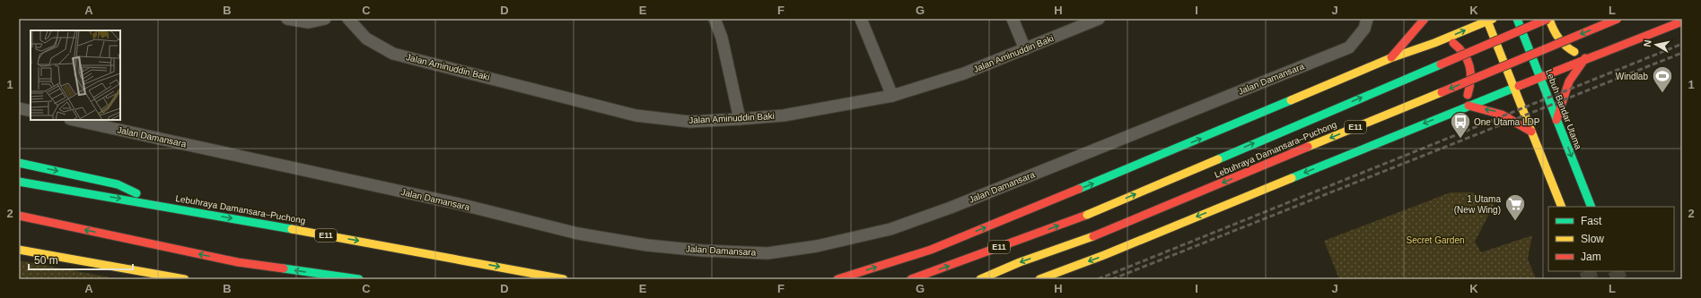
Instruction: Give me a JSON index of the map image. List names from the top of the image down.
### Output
{
  "streets": {
    "main road": ["Lebuh Bandar Utama", "E11", "Lebuhraya Damansara–Puchong"],
    "street": ["Jalan Aminuddin Baki", "Jalan Damansara"]
  },
  "parks": ["Secret Garden"],
  "places": {
    "sports": ["Windlab"],
    "bus stop": ["One Utama LDP"],
    "supermarket": ["1 Utama (New Wing)"]
  },
  "legend": ["Fast", "Slow", "Jam"],
  "scale_bar": "50 m",
  "north": "left",
  "grid": {
    "columns": [
      "A",
      "B",
      "C",
      "D",
      "E",
      "F",
      "G",
      "H",
      "I",
      "J",
      "K",
      "L"
    ],
    "rows": ["1", "2"]
  }
}
